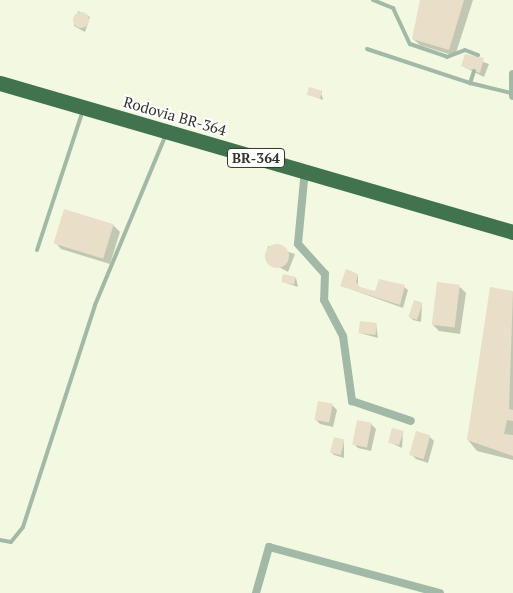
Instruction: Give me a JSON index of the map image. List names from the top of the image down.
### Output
{
  "streets": {
    "highway": ["Rodovia BR-364", "BR-364"]
  }
}
